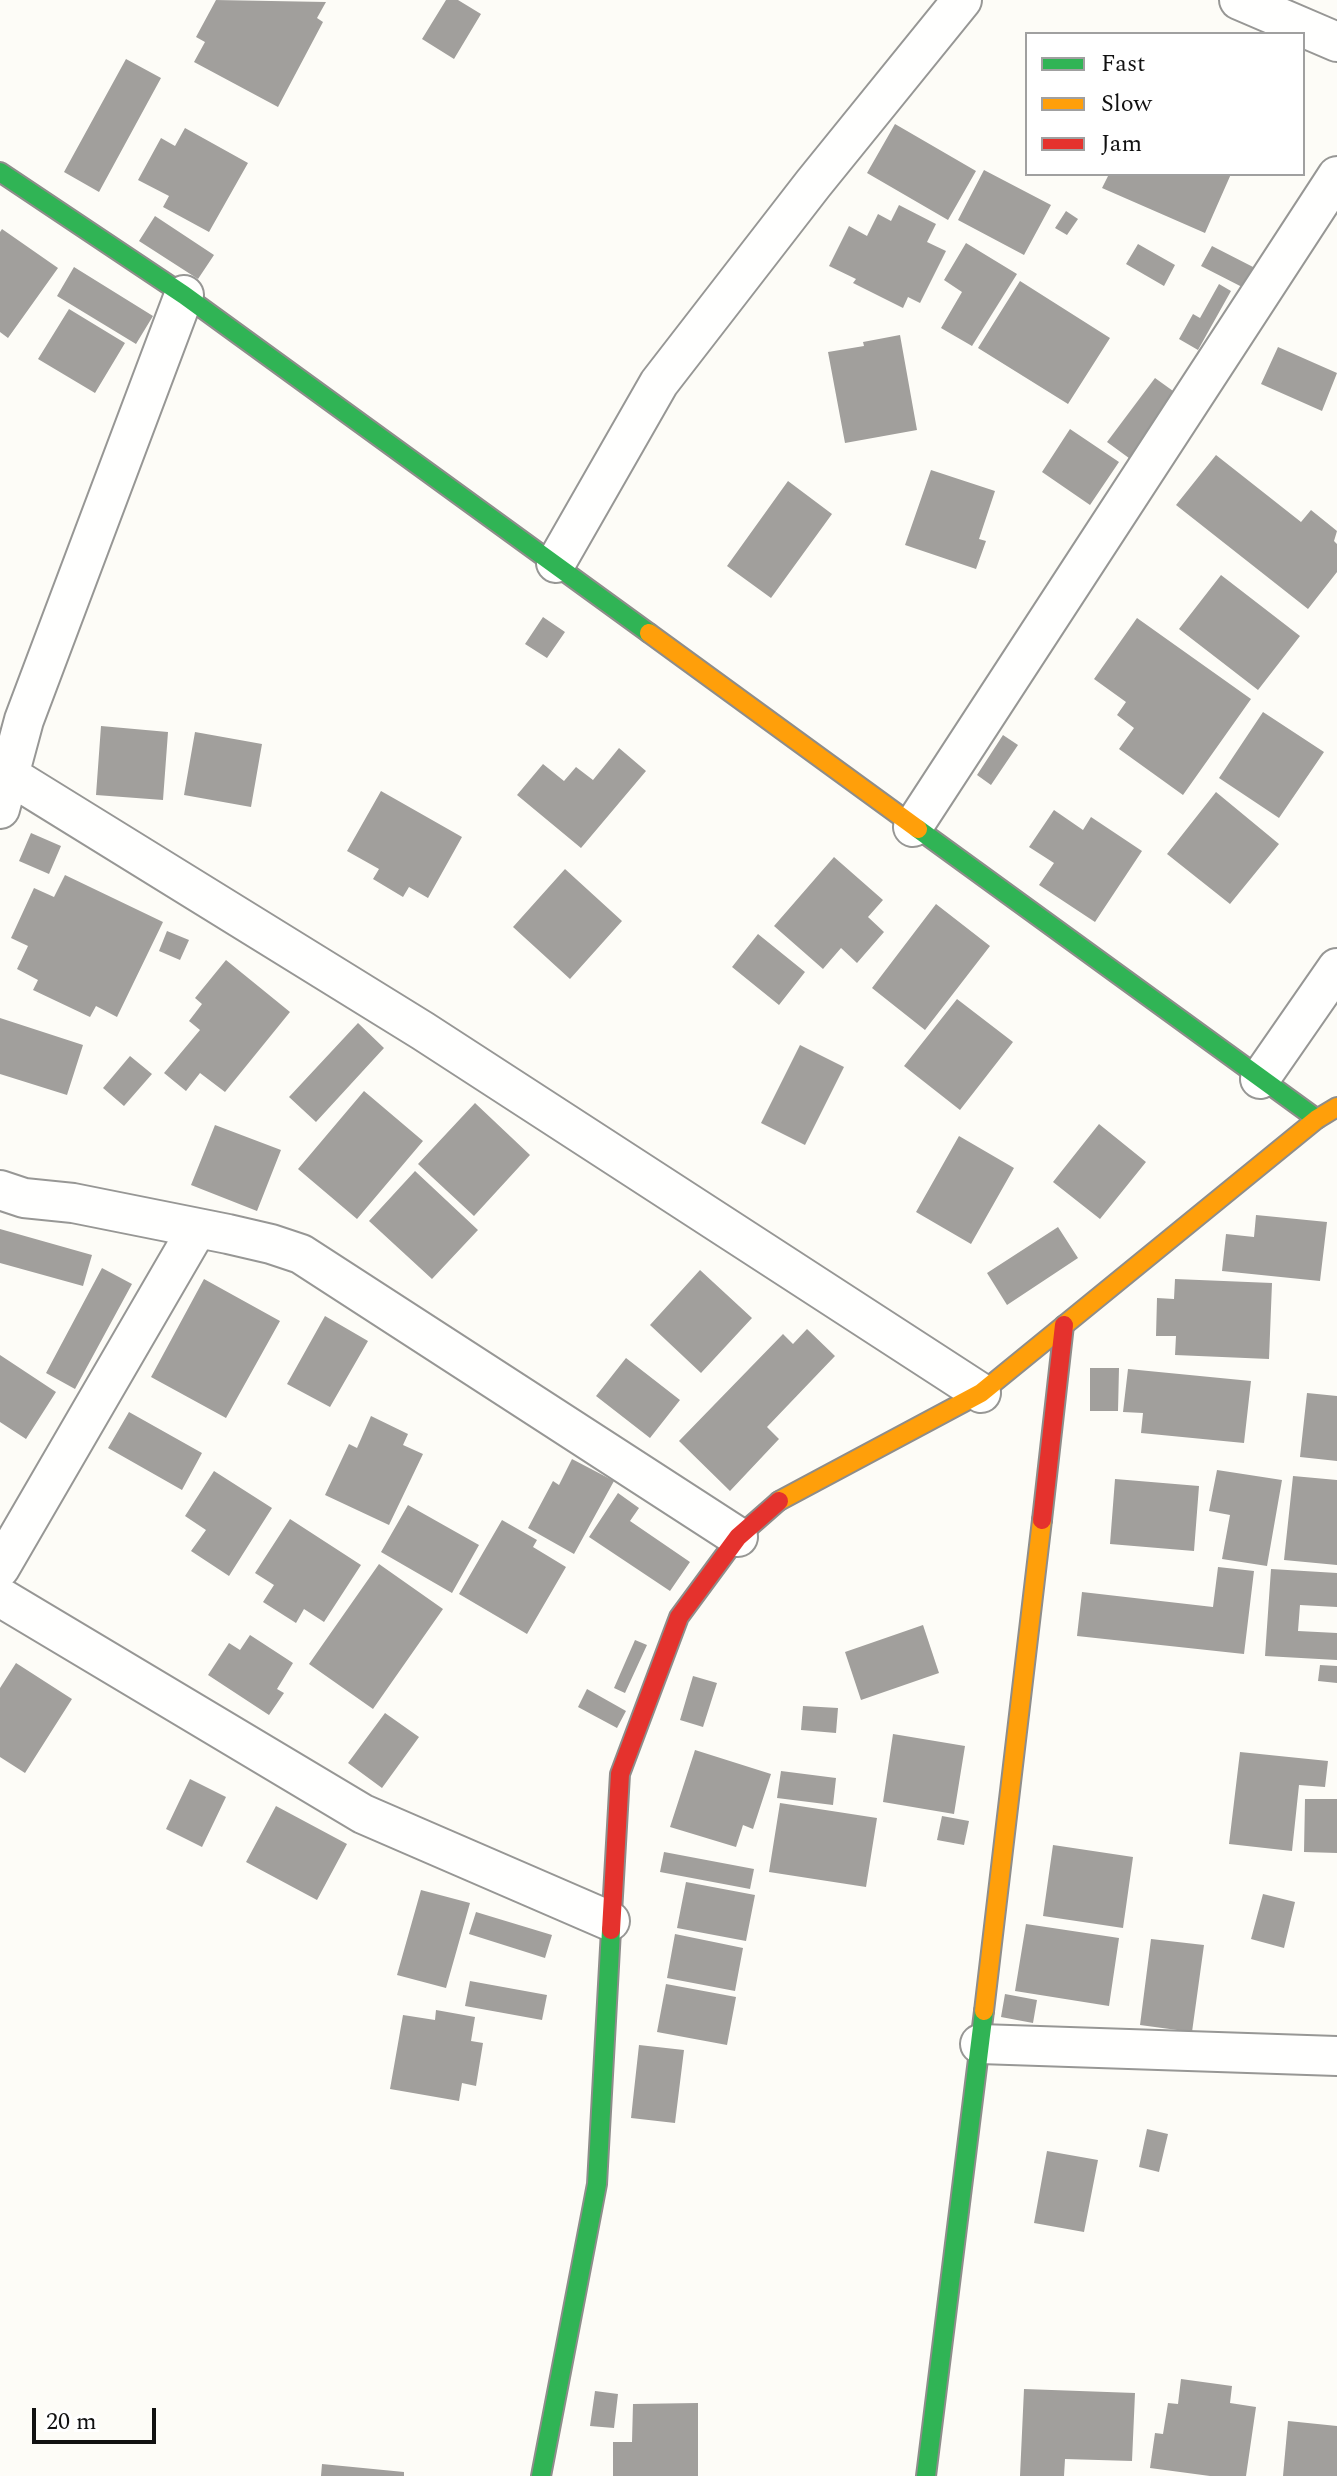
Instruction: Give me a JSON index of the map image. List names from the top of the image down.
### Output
{
  "legend": ["Fast", "Slow", "Jam"],
  "scale_bar": "20 m"
}
